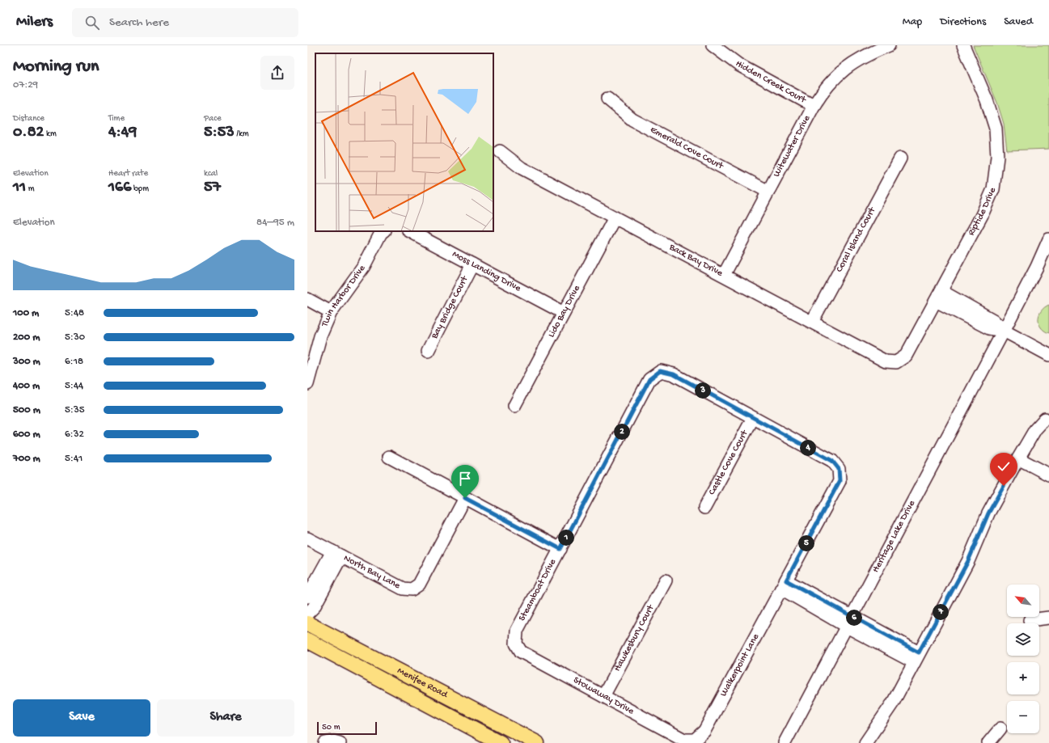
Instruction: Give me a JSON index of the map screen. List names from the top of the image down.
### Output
{
  "streets": {
    "main road": ["Menifee Road"],
    "street": [
      "Hidden Creek Court",
      "Witewater Drive",
      "Emerald Cove Court",
      "Riptide Drive",
      "Coral Island Court",
      "Back Bay Drive",
      "Moss Landing Drive",
      "Twin Harbor Drive",
      "Bay Bridge Court",
      "Lido Bay Drive",
      "Castle Cove Court",
      "Heritage Lake Drive",
      "North Bay Lane",
      "Steamboat Drive",
      "Hawkesbury Court",
      "Walkerpoint Lane",
      "Stowaway Drive"
    ]
  },
  "crossings": [
    ["Hidden Creek Court", "Witewater Drive"],
    ["Witewater Drive", "Emerald Cove Court"],
    ["Witewater Drive", "Back Bay Drive"],
    ["Riptide Drive", "Back Bay Drive"],
    ["Coral Island Court", "Back Bay Drive"],
    ["Back Bay Drive", "Lido Bay Drive"],
    ["Moss Landing Drive", "Bay Bridge Court"],
    ["Moss Landing Drive", "Lido Bay Drive"],
    ["Castle Cove Court", "Steamboat Drive"],
    ["Castle Cove Court", "Walkerpoint Lane"],
    ["Steamboat Drive", "Walkerpoint Lane"],
    ["Steamboat Drive", "Stowaway Drive"],
    ["Hawkesbury Court", "Stowaway Drive"],
    ["Walkerpoint Lane", "Stowaway Drive"]
  ],
  "scale_bar": "50 m",
  "north": "top left",
  "page": {
    "header": "Milers",
    "search": "Search here",
    "nav": ["Map", "Directions", "Saved"],
    "heading": ["Morning run", "07:29"],
    "stats": [
      ["Distance", "0.82 km"],
      ["Time", "4:49"],
      ["Pace", "5:53 /km"],
      ["Elevation", "11 m"],
      ["Heart rate", "166 bpm"],
      ["kcal", "57"]
    ],
    "chart": ["Elevation", "84–95 m"],
    "list": [
      {
        "name": "100 m",
        "note": "5:48"
      },
      {
        "name": "200 m",
        "note": "5:30"
      },
      {
        "name": "300 m",
        "note": "6:18"
      },
      {
        "name": "400 m",
        "note": "5:44"
      },
      {
        "name": "500 m",
        "note": "5:35"
      },
      {
        "name": "600 m",
        "note": "6:32"
      },
      {
        "name": "700 m",
        "note": "5:41"
      }
    ],
    "pins": [
      "3",
      "2",
      "4",
      "1",
      "5",
      "7",
      "6"
    ],
    "map_buttons": ["+", "−"],
    "buttons": ["Save", "Share"],
    "scale": "50 m"
  }
}
